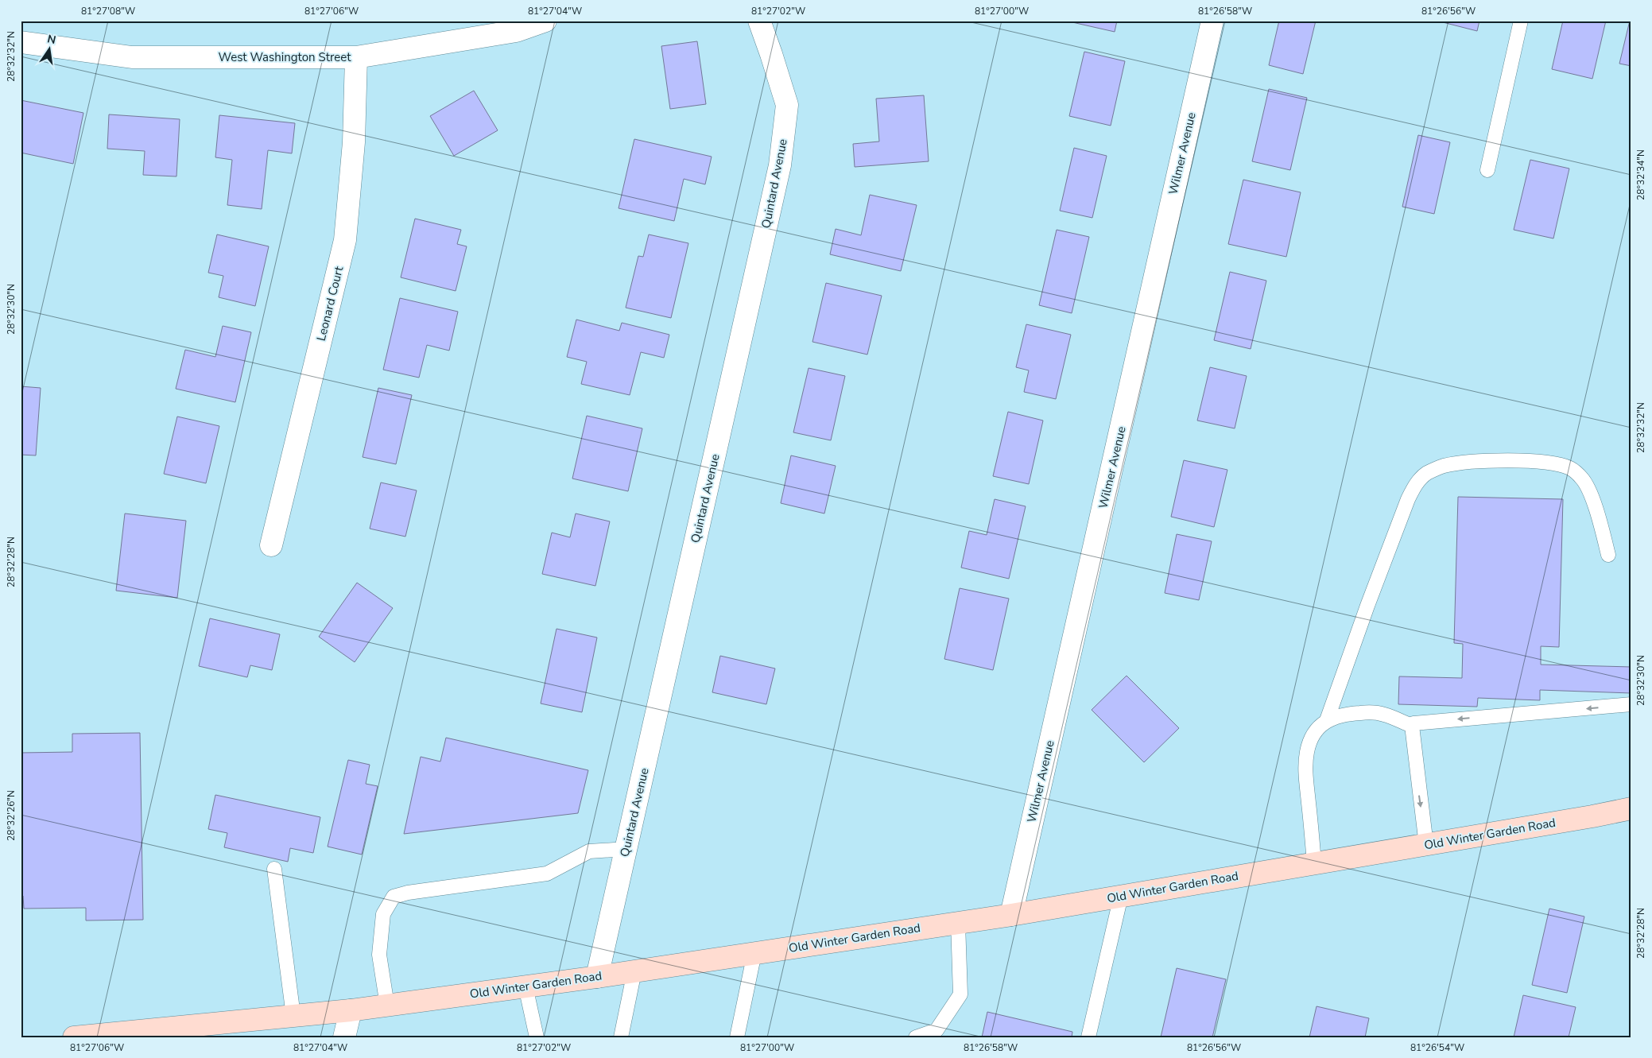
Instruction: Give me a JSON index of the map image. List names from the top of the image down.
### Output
{
  "streets": {
    "main road": ["Old Winter Garden Road"],
    "street": [
      "West Washington Street",
      "Wilmer Avenue",
      "Quintard Avenue",
      "Leonard Court"
    ]
  },
  "crossings": [
    ["West Washington Street", "Leonard Court"],
    ["Wilmer Avenue", "Old Winter Garden Road"],
    ["Quintard Avenue", "Old Winter Garden Road"]
  ],
  "north": "top",
  "coordinates": [
    "81°27'08\"W",
    "81°27'06\"W",
    "81°27'04\"W",
    "81°27'02\"W",
    "81°27'00\"W",
    "81°26'58\"W",
    "81°26'56\"W",
    "28°32'32\"N",
    "28°32'34\"N",
    "28°32'30\"N",
    "28°32'28\"N",
    "28°32'26\"N",
    "81°26'54\"W"
  ]
}
